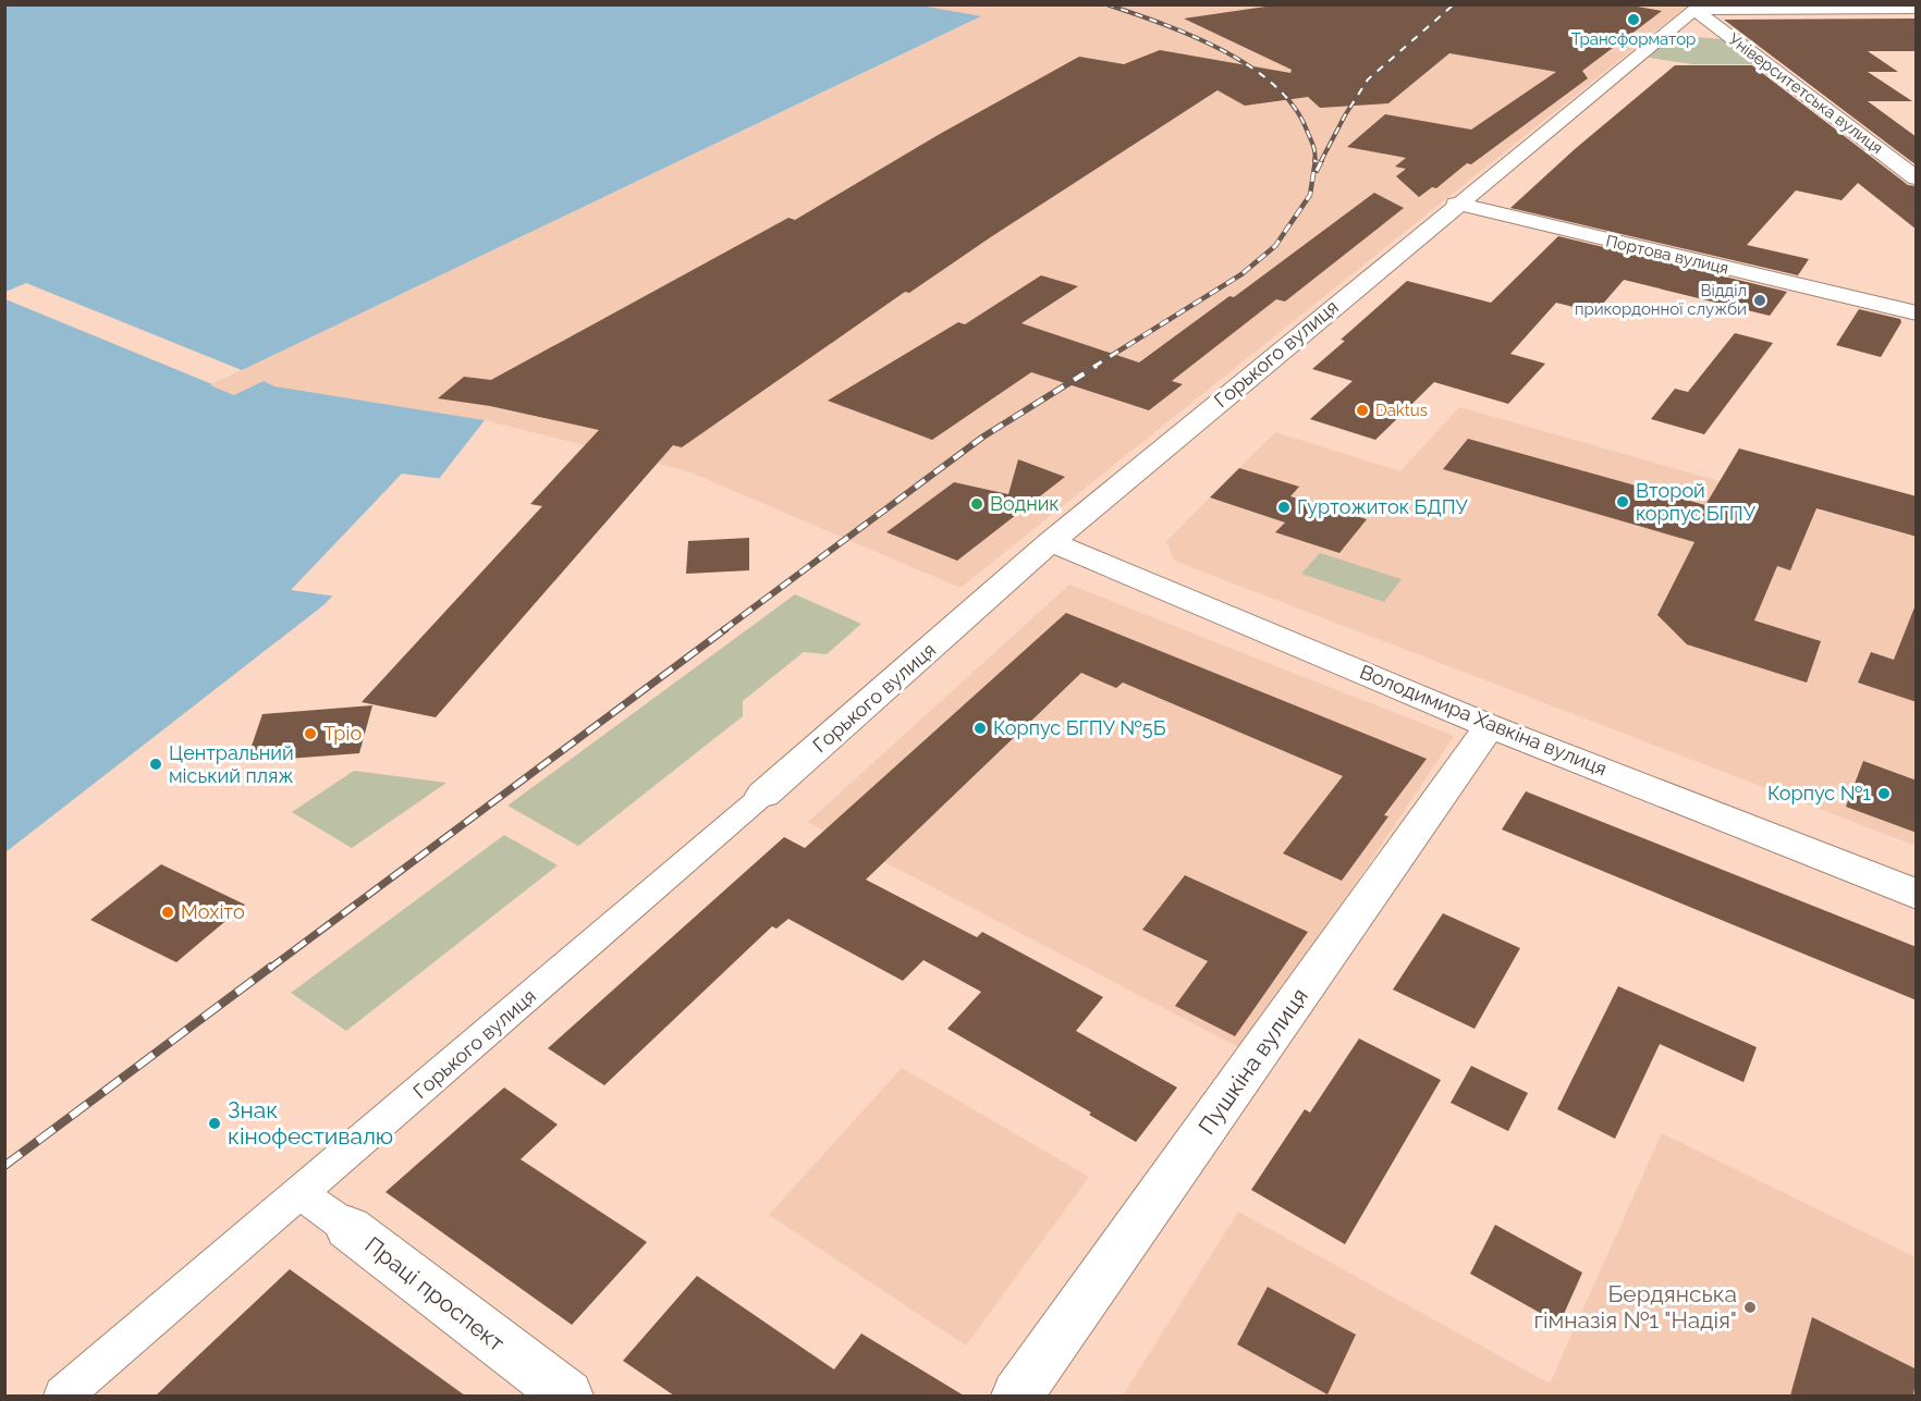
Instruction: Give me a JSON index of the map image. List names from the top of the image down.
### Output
{
  "streets": {
    "street": [
      "Університетська вулиця",
      "Портова вулиця",
      "Горького вулиця",
      "Володимира Хавкіна вулиця",
      "Пушкіна вулиця",
      "Праці проспект"
    ]
  },
  "crossings": [
    ["Університетська вулиця", "Горького вулиця"],
    ["Портова вулиця", "Горького вулиця"],
    ["Горького вулиця", "Володимира Хавкіна вулиця"],
    ["Горького вулиця", "Праці проспект"],
    ["Володимира Хавкіна вулиця", "Пушкіна вулиця"]
  ],
  "places": [
    "Трансформатор",
    "Відділ прикордонної служби",
    "Daktus",
    "Второй корпус БГПУ",
    "Водник",
    "Гуртожиток БДПУ",
    "Корпус БГПУ №5Б",
    "Тріо",
    "Центральний міський пляж",
    "Корпус №1",
    "Мохіто",
    "Знак кінофестивалю",
    "Бердянська гімназія №1 \"Надія\""
  ]
}
